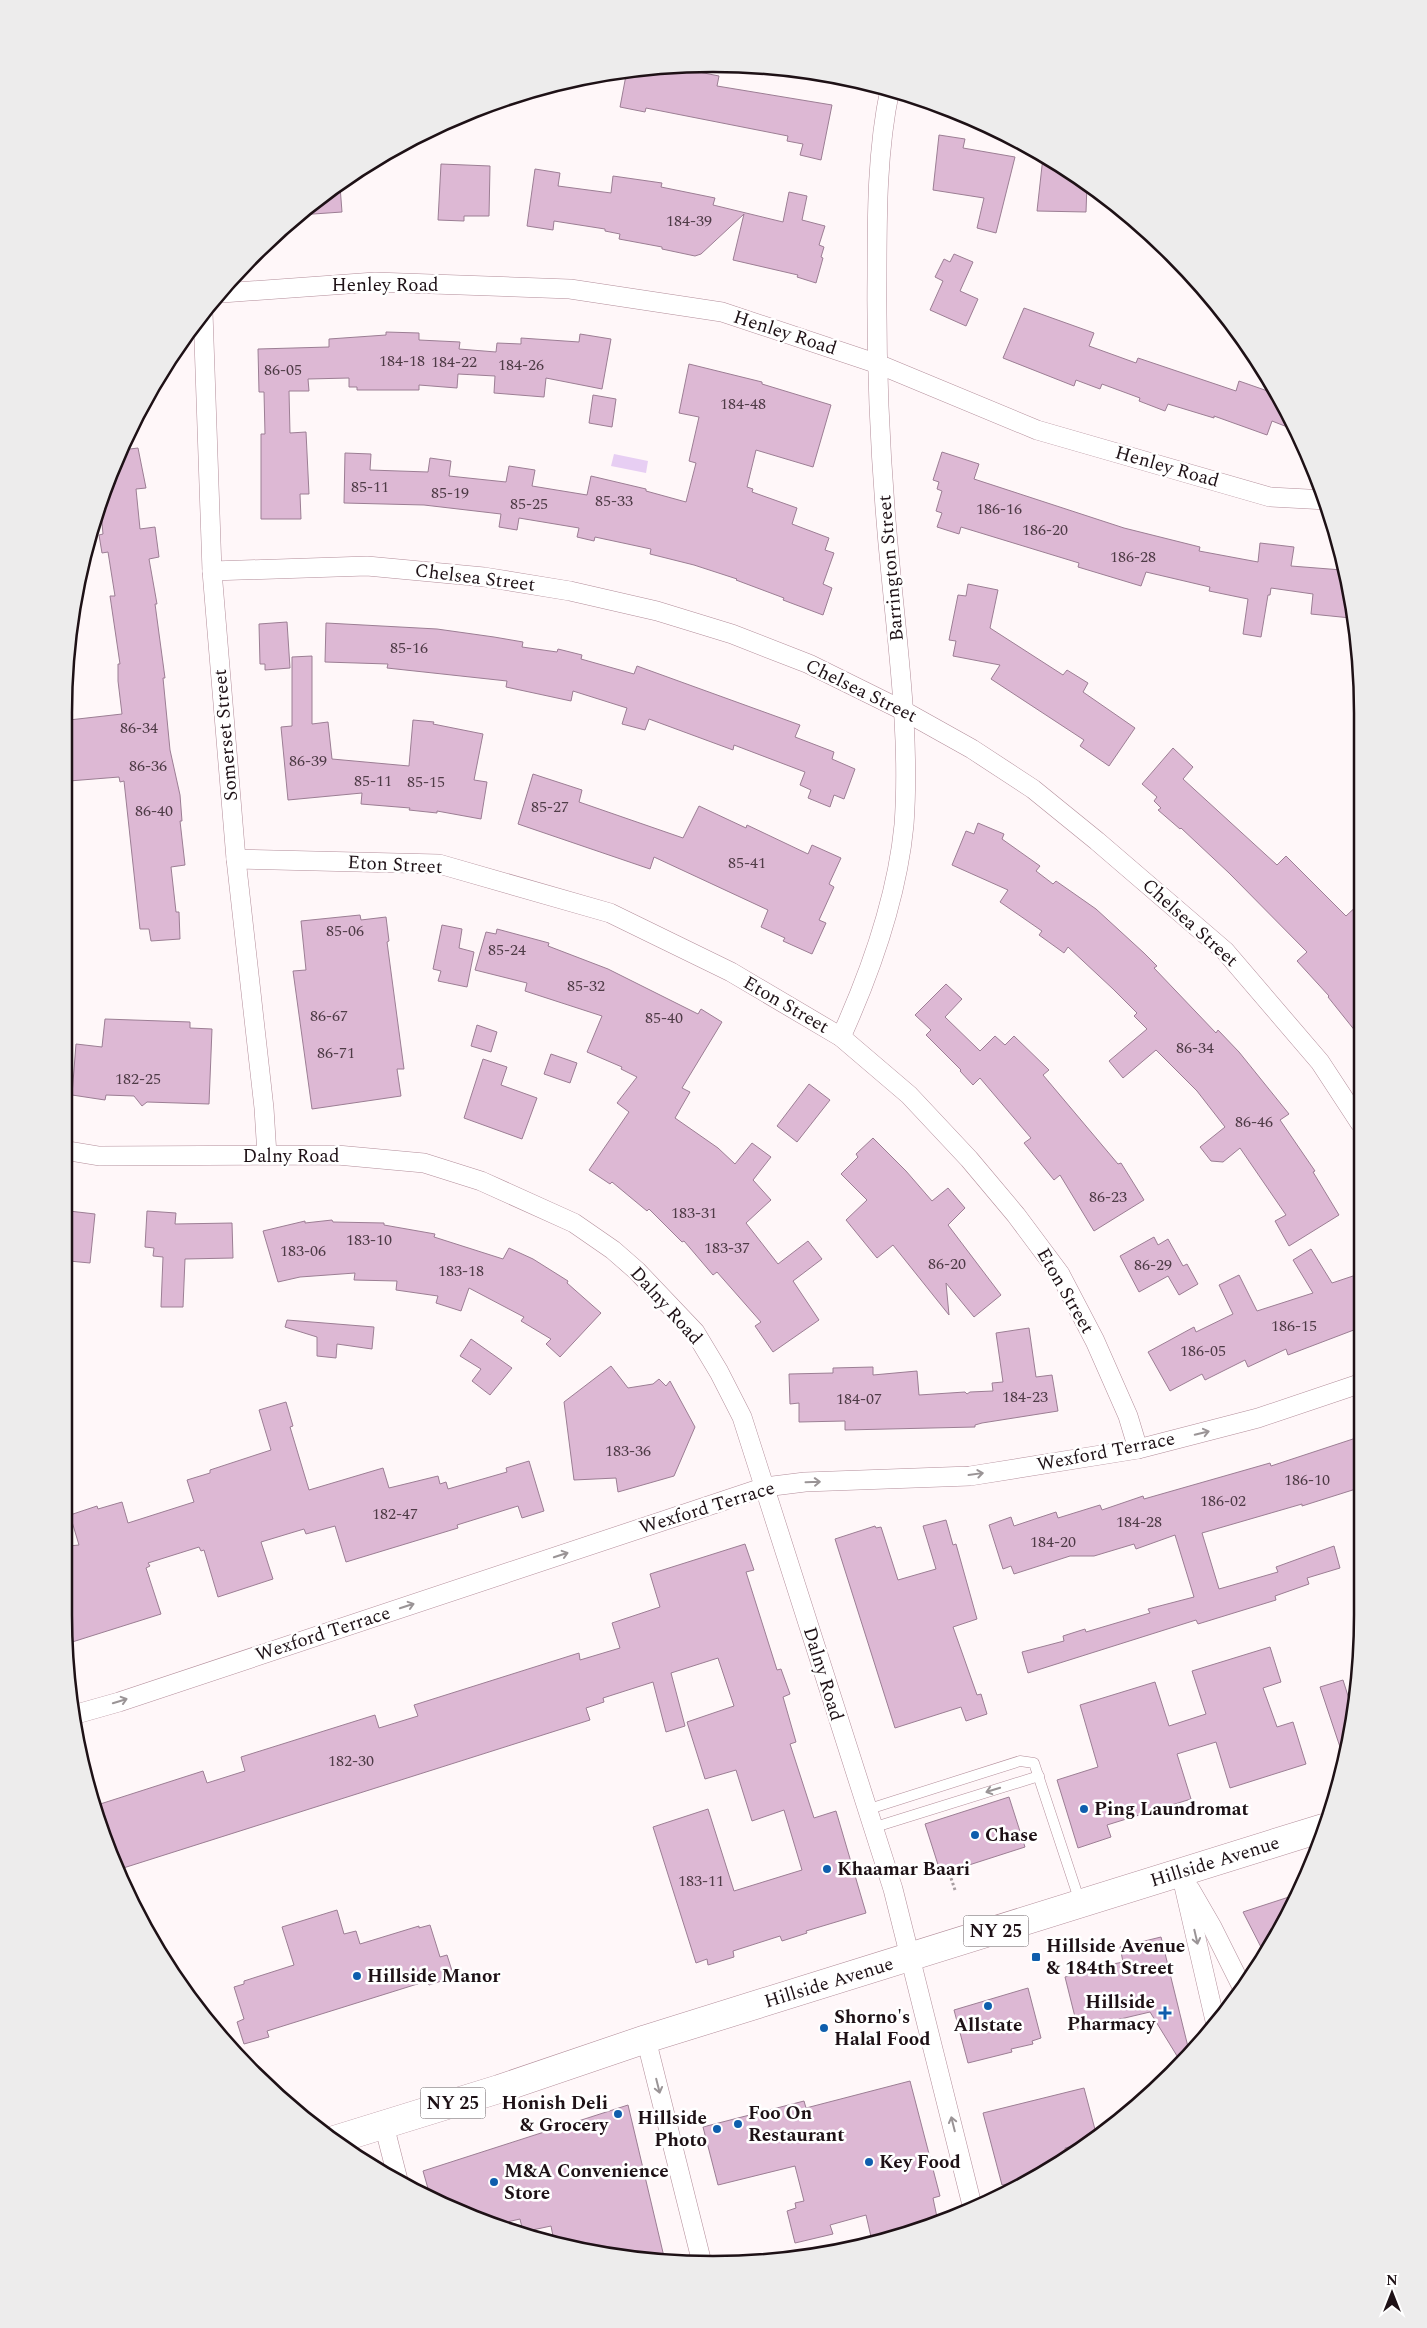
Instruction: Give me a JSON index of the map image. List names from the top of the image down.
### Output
{
  "streets": {
    "main road": ["Hillside Avenue", "NY 25"],
    "street": [
      "Henley Road",
      "Barrington Street",
      "Chelsea Street",
      "Somerset Street",
      "Eton Street",
      "Dalny Road",
      "Wexford Terrace"
    ]
  },
  "crossings": [
    ["Henley Road", "Barrington Street"],
    ["Barrington Street", "Chelsea Street"],
    ["Barrington Street", "Eton Street"],
    ["Chelsea Street", "Somerset Street"],
    ["Somerset Street", "Eton Street"],
    ["Somerset Street", "Dalny Road"],
    ["Eton Street", "Wexford Terrace"],
    ["Dalny Road", "Wexford Terrace"],
    ["Dalny Road", "Hillside Avenue"]
  ],
  "one_way": ["Wexford Terrace"],
  "places": {
    "other": [
      "Ping Laundromat",
      "Chase",
      "Khaamar Baari",
      "Hillside Manor",
      "Allstate",
      "Shorno's Halal Food",
      "Honish Deli & Grocery",
      "Foo On Restaurant",
      "Hillside Photo",
      "Key Food",
      "M&A Convenience Store"
    ],
    "transit": ["Hillside Avenue & 184th Street"],
    "health": ["Hillside Pharmacy"]
  },
  "house_numbers": [
    "184-39",
    "184-18",
    "184-22",
    "184-26",
    "86-05",
    "184-48",
    "85-11",
    "85-19",
    "85-33",
    "85-25",
    "186-16",
    "186-20",
    "186-28",
    "85-16",
    "86-34",
    "86-39",
    "86-36",
    "85-11",
    "85-15",
    "85-27",
    "86-40",
    "85-41",
    "85-06",
    "85-24",
    "85-32",
    "86-67",
    "85-40",
    "86-34",
    "86-71",
    "182-25",
    "86-46",
    "86-23",
    "183-31",
    "183-10",
    "183-37",
    "183-06",
    "86-20",
    "86-29",
    "183-18",
    "186-15",
    "186-05",
    "184-23",
    "184-07",
    "183-36",
    "186-10",
    "186-02",
    "182-47",
    "184-28",
    "184-20",
    "182-30",
    "183-11"
  ],
  "north": "top"
}
